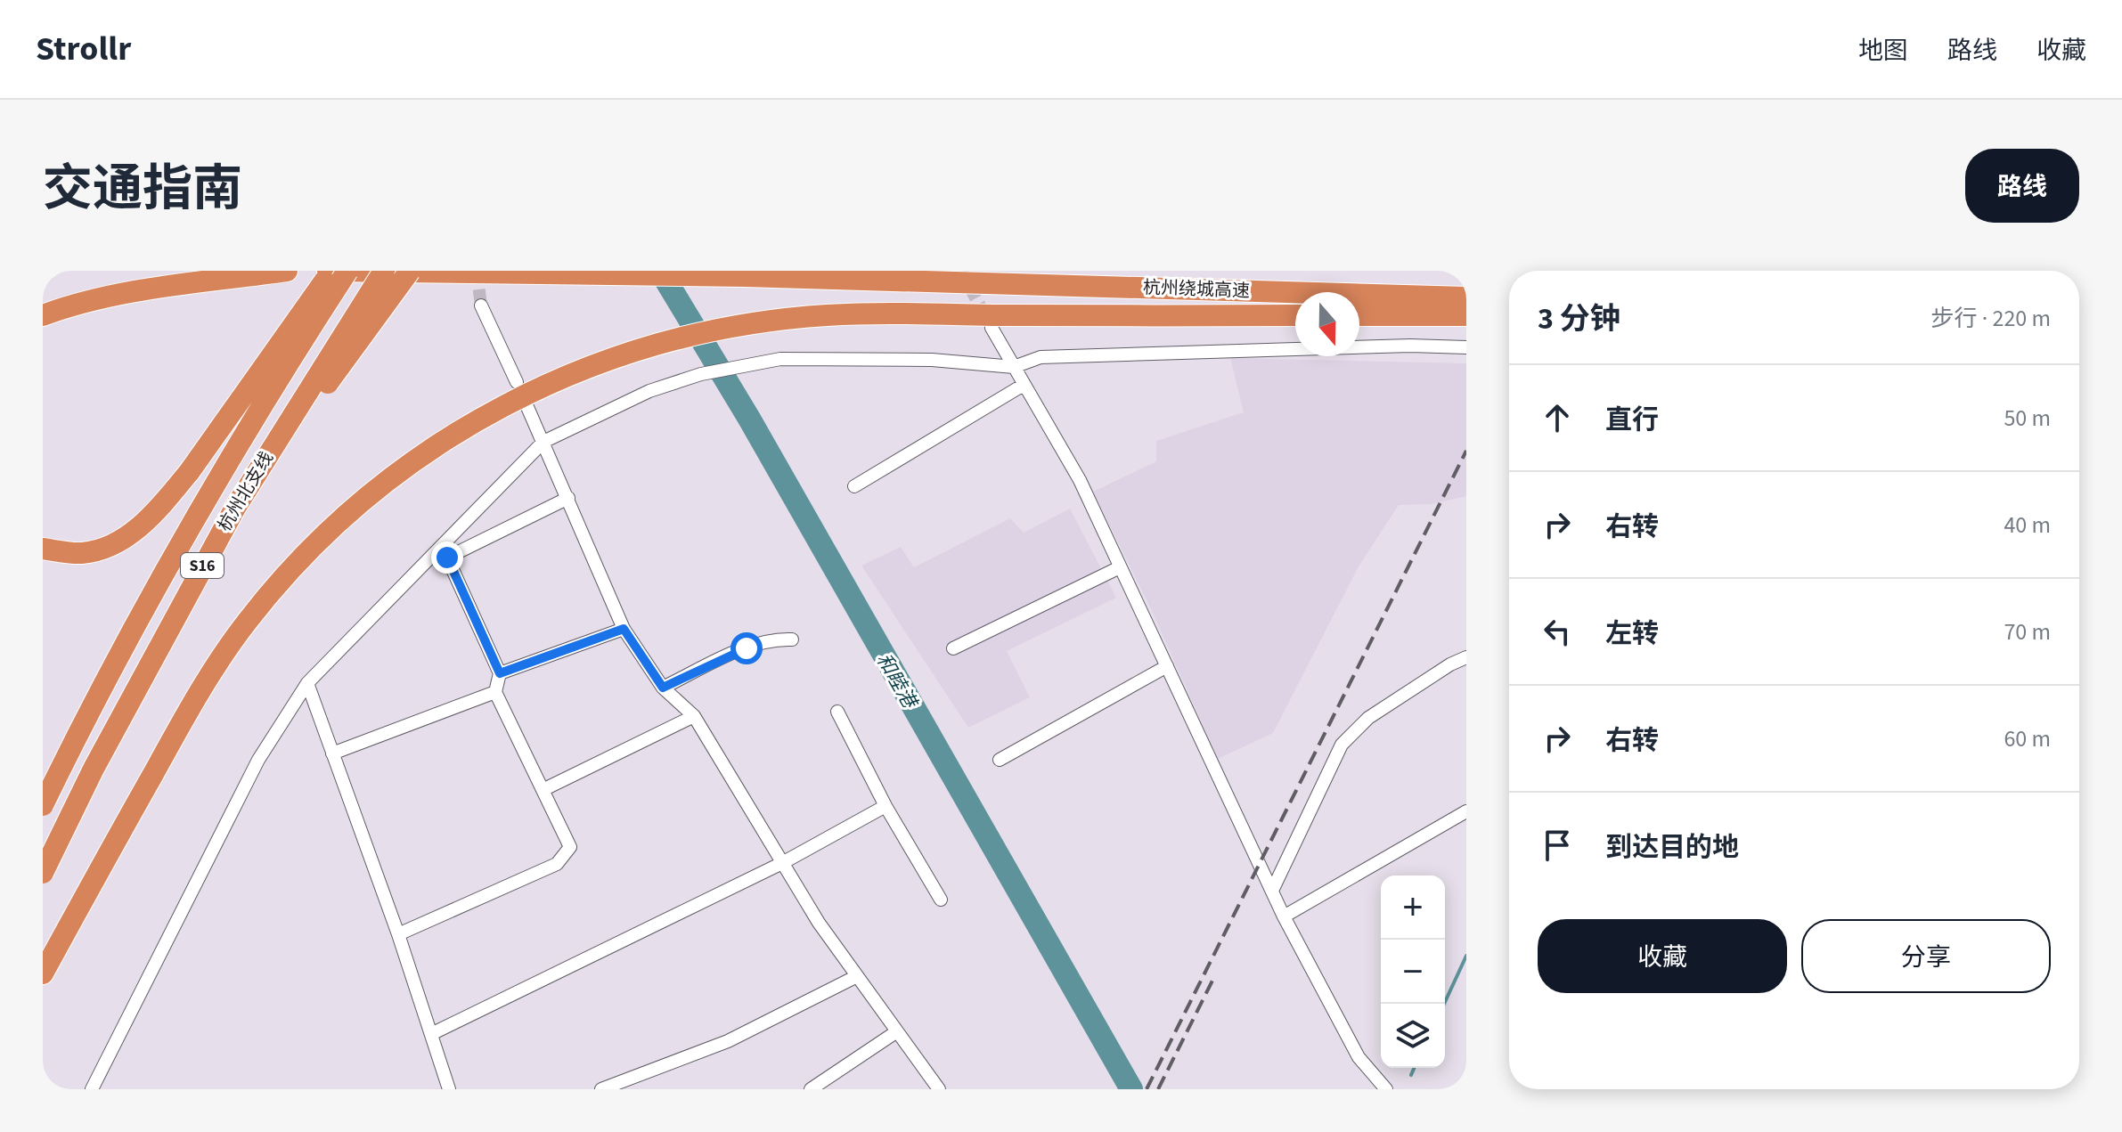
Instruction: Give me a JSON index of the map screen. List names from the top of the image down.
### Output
{
  "streets": {
    "highway": ["杭州绕城高速", "杭州北支线", "S16"]
  },
  "water": ["和睦港"],
  "north": "bottom",
  "page": {
    "header": "Strollr",
    "nav": ["地图", "路线", "收藏"],
    "title": "交通指南",
    "buttons": [
      "路线",
      ["收藏", "分享"]
    ],
    "heading": ["3 分钟", "步行 · 220 m"],
    "list": [
      ["直行", "50 m"],
      ["右转", "40 m"],
      ["左转", "70 m"],
      ["右转", "60 m"],
      "到达目的地"
    ],
    "map_buttons": ["+", "−"]
  }
}
